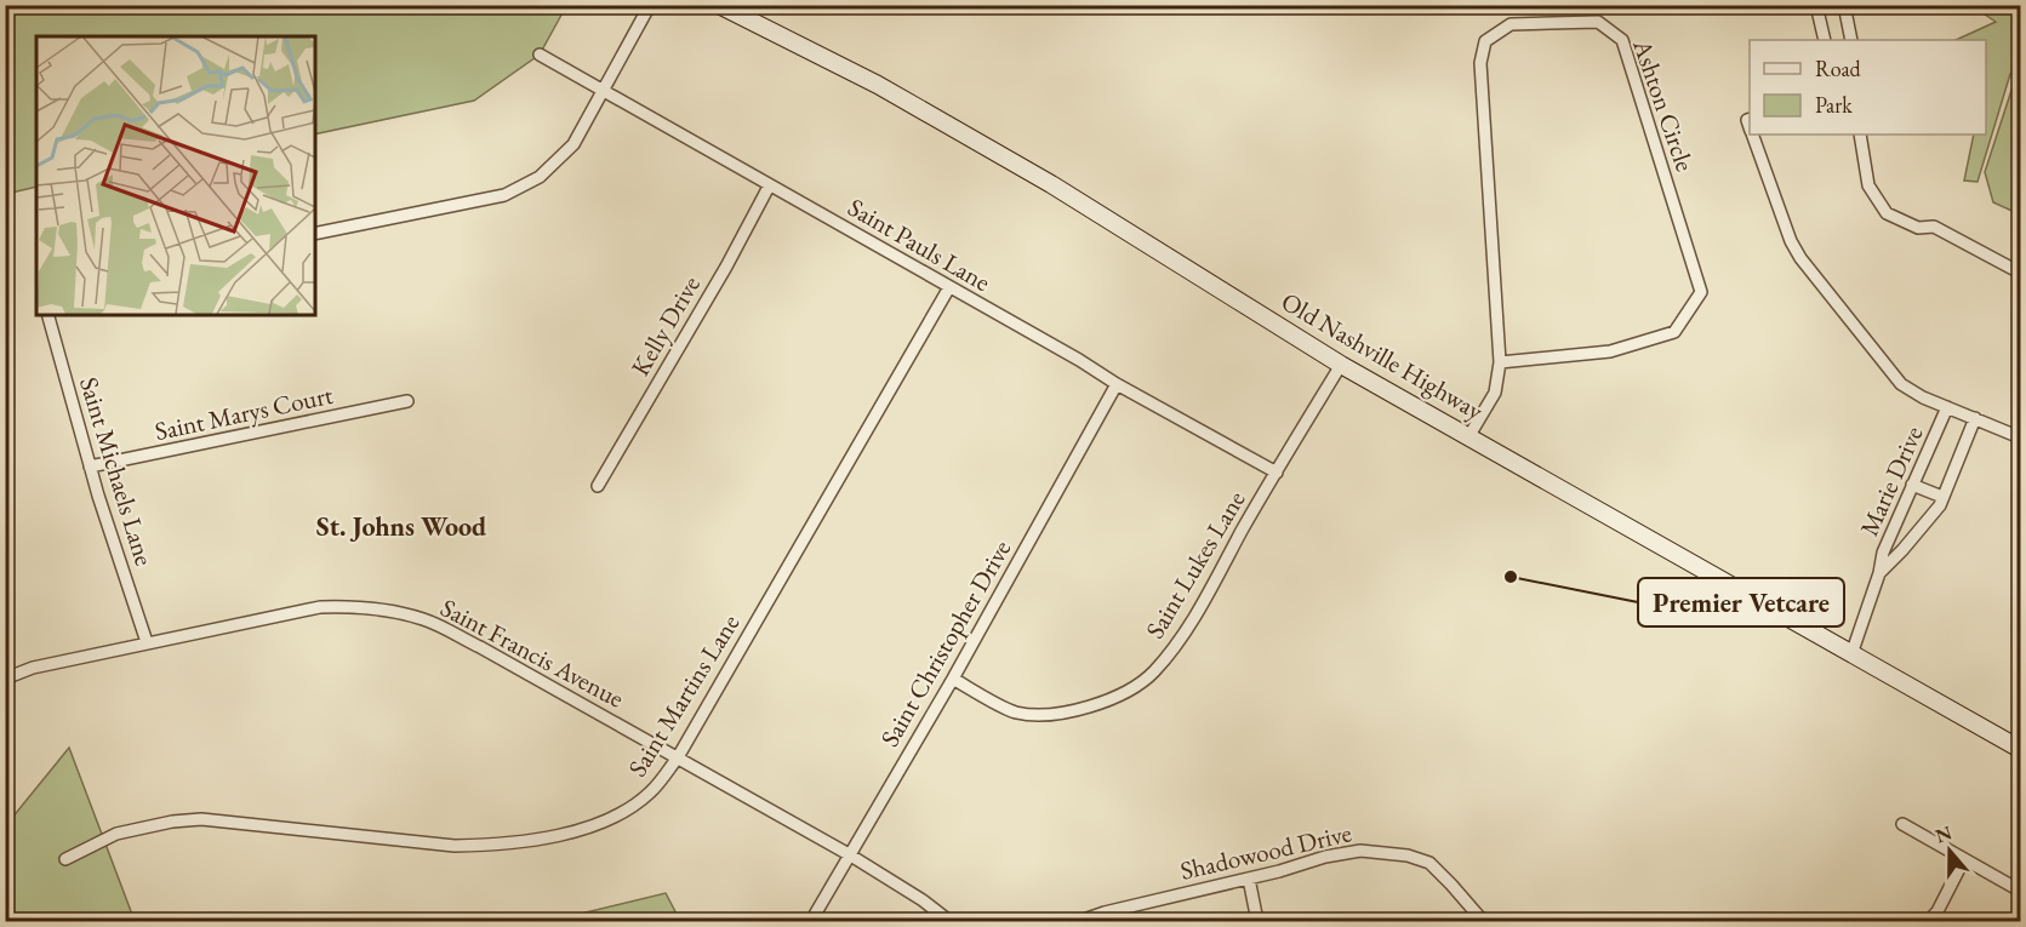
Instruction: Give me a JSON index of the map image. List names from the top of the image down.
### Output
{
  "streets": {
    "main road": ["Old Nashville Highway"],
    "street": [
      "Ashton Circle",
      "Saint Pauls Lane",
      "Kelly Drive",
      "Saint Marys Court",
      "Saint Michaels Lane",
      "Marie Drive",
      "Saint Lukes Lane",
      "Saint Christopher Drive",
      "Saint Francis Avenue",
      "Saint Martins Lane",
      "Shadowood Drive"
    ]
  },
  "crossings": [
    ["Ashton Circle", "Old Nashville Highway"],
    ["Saint Pauls Lane", "Kelly Drive"],
    ["Saint Pauls Lane", "Saint Lukes Lane"],
    ["Saint Pauls Lane", "Saint Christopher Drive"],
    ["Saint Pauls Lane", "Saint Martins Lane"],
    ["Old Nashville Highway", "Marie Drive"],
    ["Old Nashville Highway", "Saint Lukes Lane"],
    ["Saint Marys Court", "Saint Michaels Lane"],
    ["Saint Michaels Lane", "Saint Francis Avenue"],
    ["Saint Lukes Lane", "Saint Christopher Drive"],
    ["Saint Christopher Drive", "Saint Francis Avenue"],
    ["Saint Francis Avenue", "Saint Martins Lane"]
  ],
  "districts": ["St. Johns Wood"],
  "places": ["Premier Vetcare"],
  "legend": ["Road", "Park"],
  "north": "top"
}
